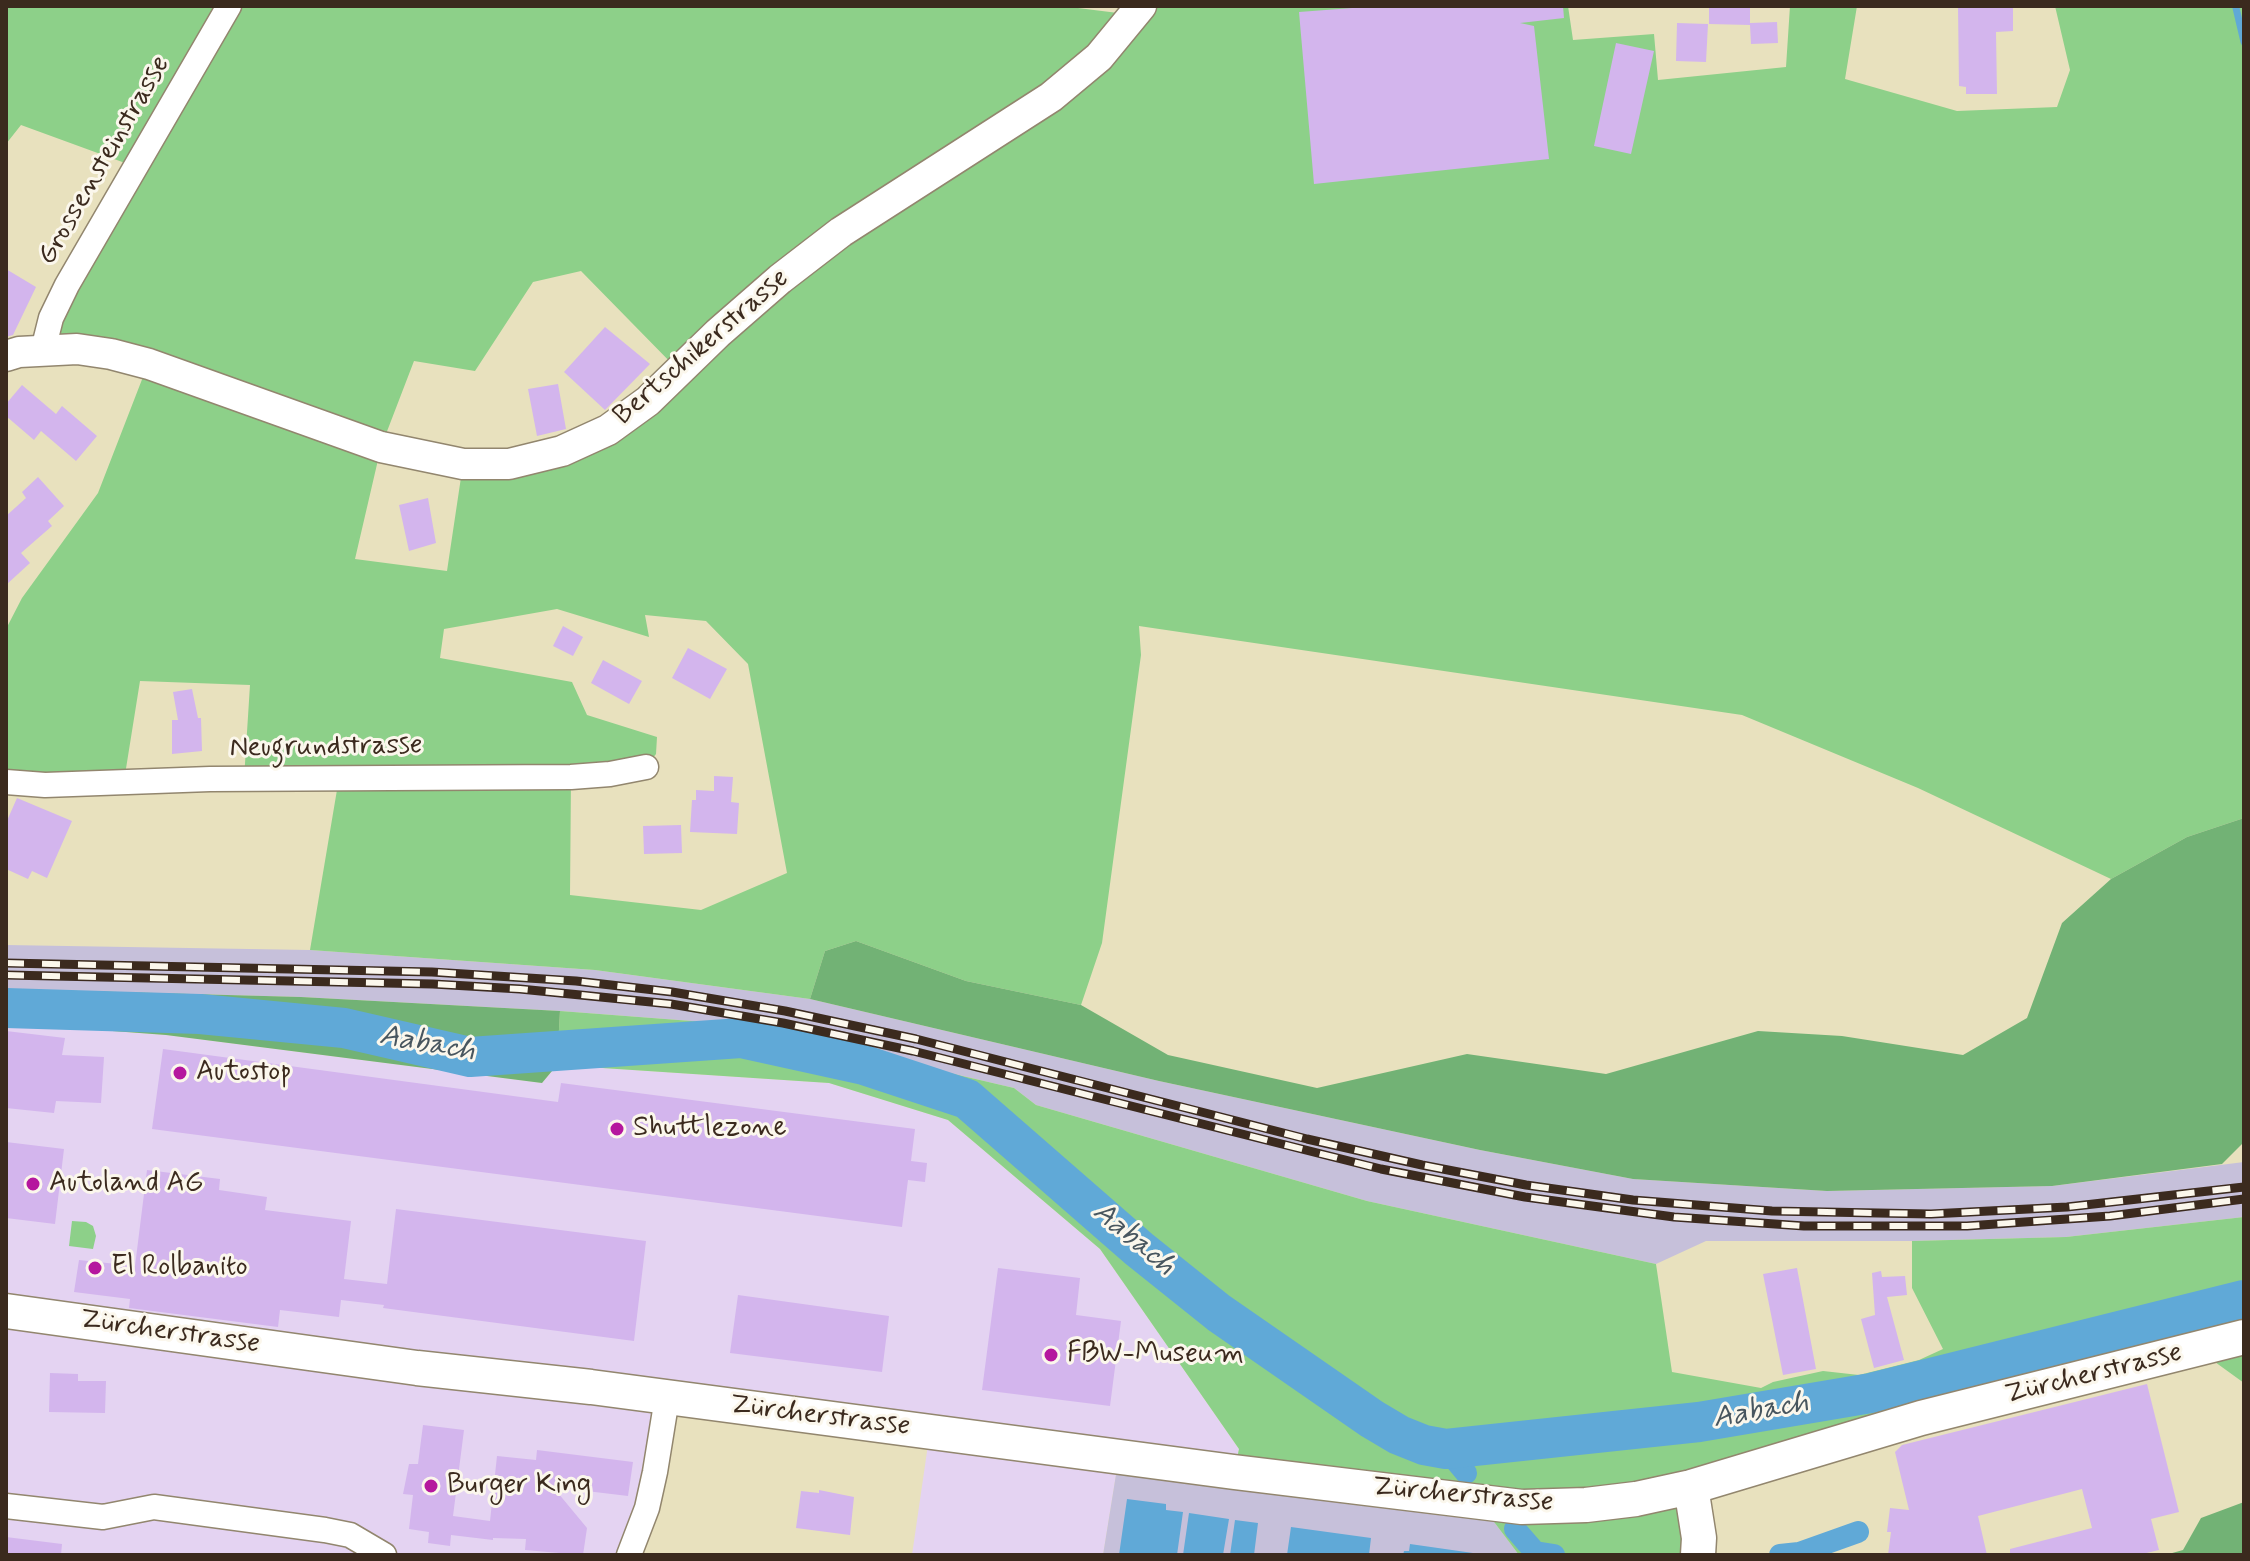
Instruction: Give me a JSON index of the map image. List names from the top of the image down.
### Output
{
  "streets": {
    "main road": ["Zürcherstrasse"],
    "street": ["Grossensteinstrasse", "Bertschikerstrasse", "Neugrundstrasse"]
  },
  "crossings": [
    ["Grossensteinstrasse", "Bertschikerstrasse"]
  ],
  "water": ["Aabach"],
  "places": [
    "Autostop",
    "Shuttlezone",
    "Autoland AG",
    "El Rolbanito",
    "FBW-Museum",
    "Burger King"
  ]
}
